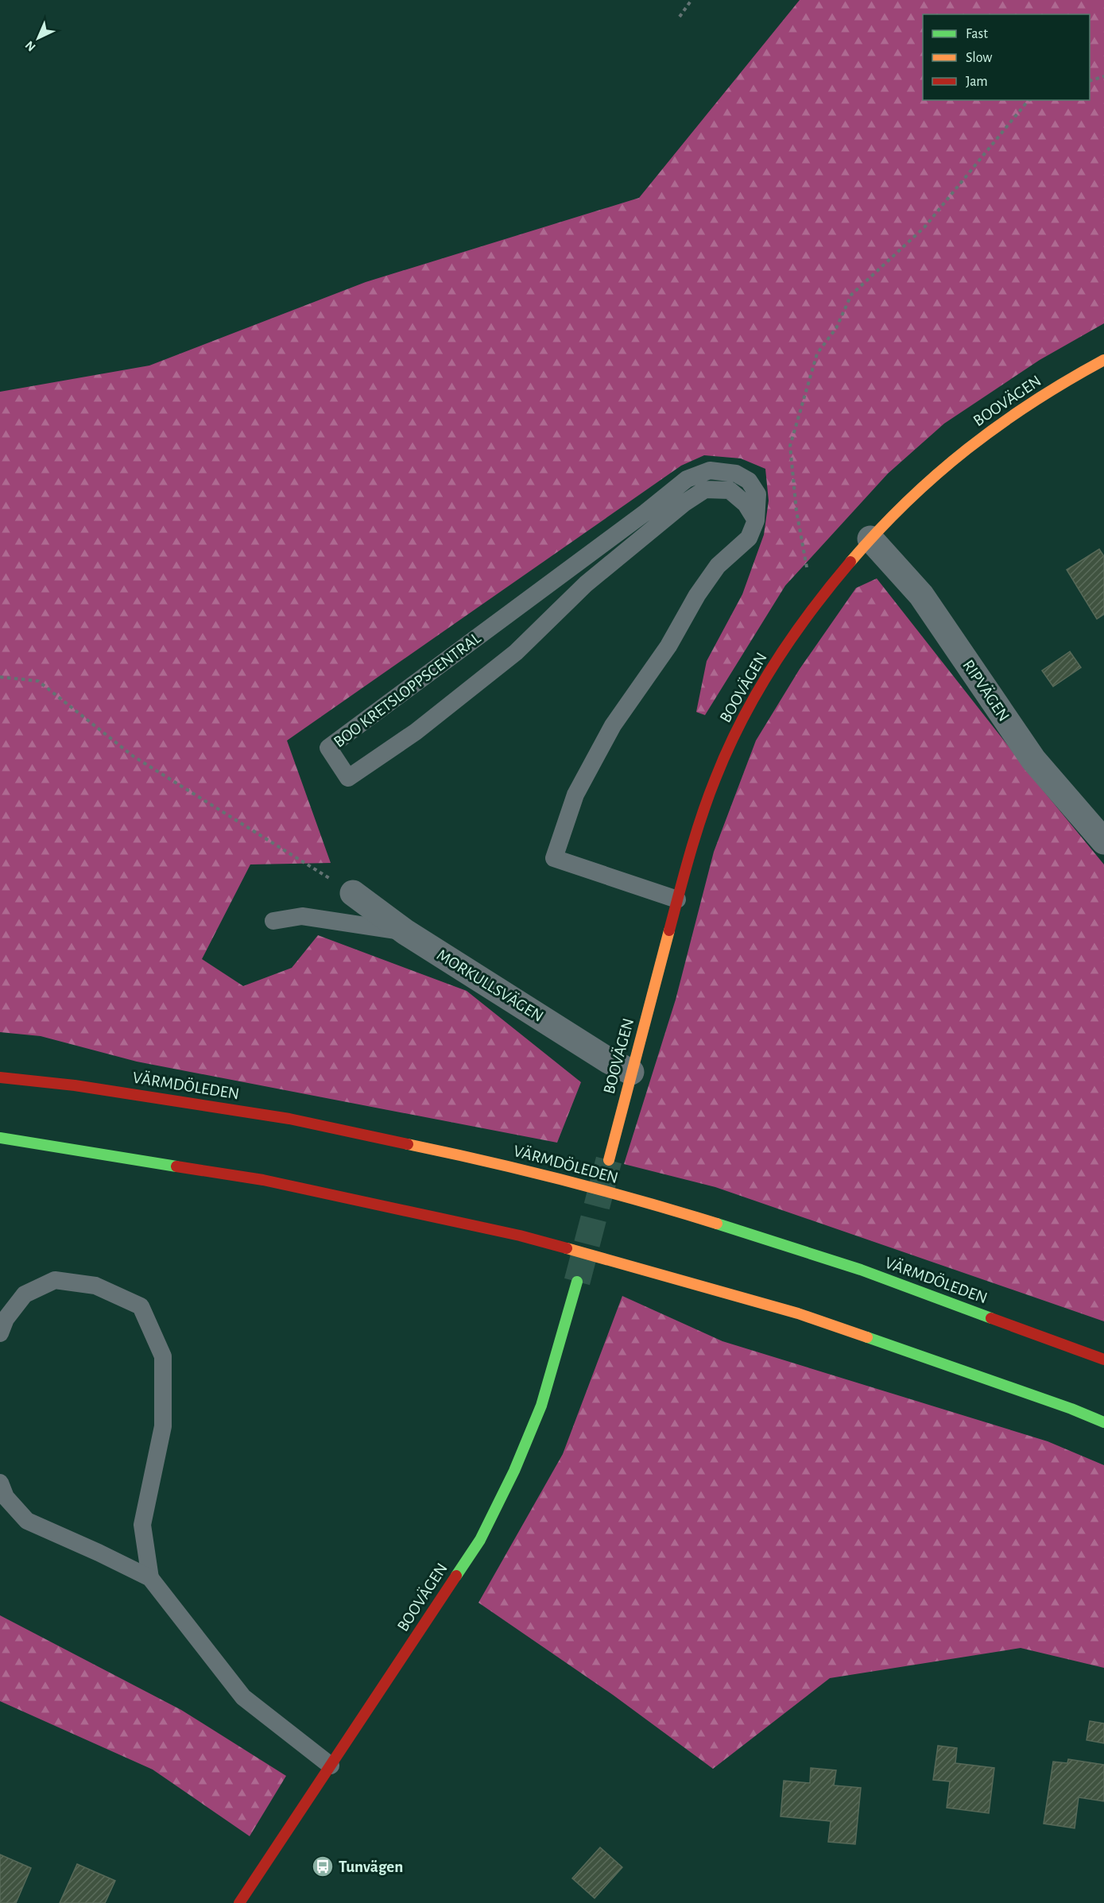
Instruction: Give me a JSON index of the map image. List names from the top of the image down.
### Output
{
  "streets": {
    "main road": ["BOOVÄGEN", "VÄRMDÖLEDEN"],
    "street": ["RIPVÄGEN", "MORKULLSVÄGEN"],
    "lane": ["BOO KRETSLOPPSCENTRAL"]
  },
  "crossings": [
    ["BOOVÄGEN", "BOO KRETSLOPPSCENTRAL"],
    ["BOOVÄGEN", "RIPVÄGEN"],
    ["BOOVÄGEN", "MORKULLSVÄGEN"]
  ],
  "places": {
    "bus stop": ["Tunvägen"]
  },
  "legend": ["Fast", "Slow", "Jam"],
  "north": "bottom left"
}
